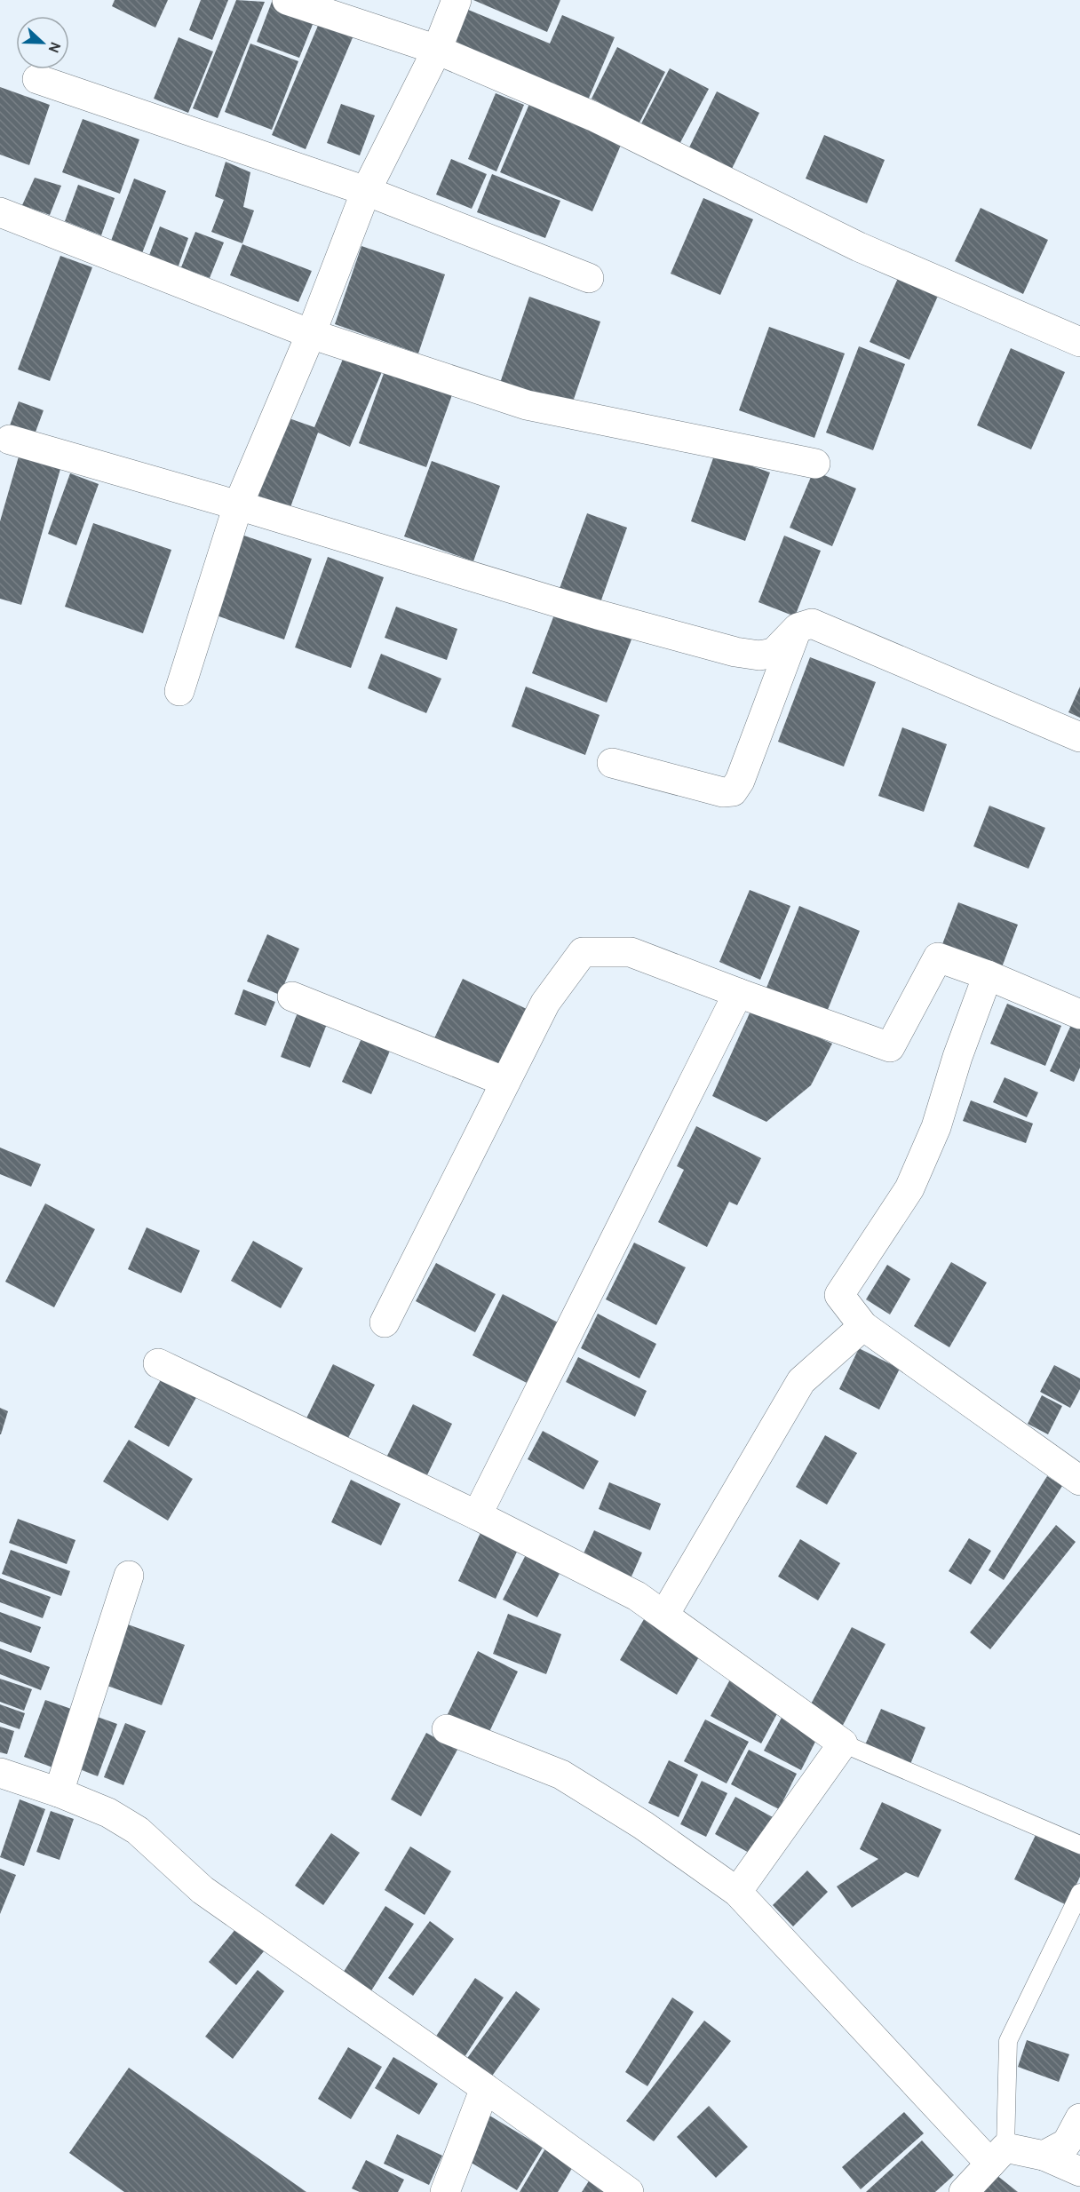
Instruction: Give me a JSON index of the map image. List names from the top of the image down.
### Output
{
  "north": "right"
}
